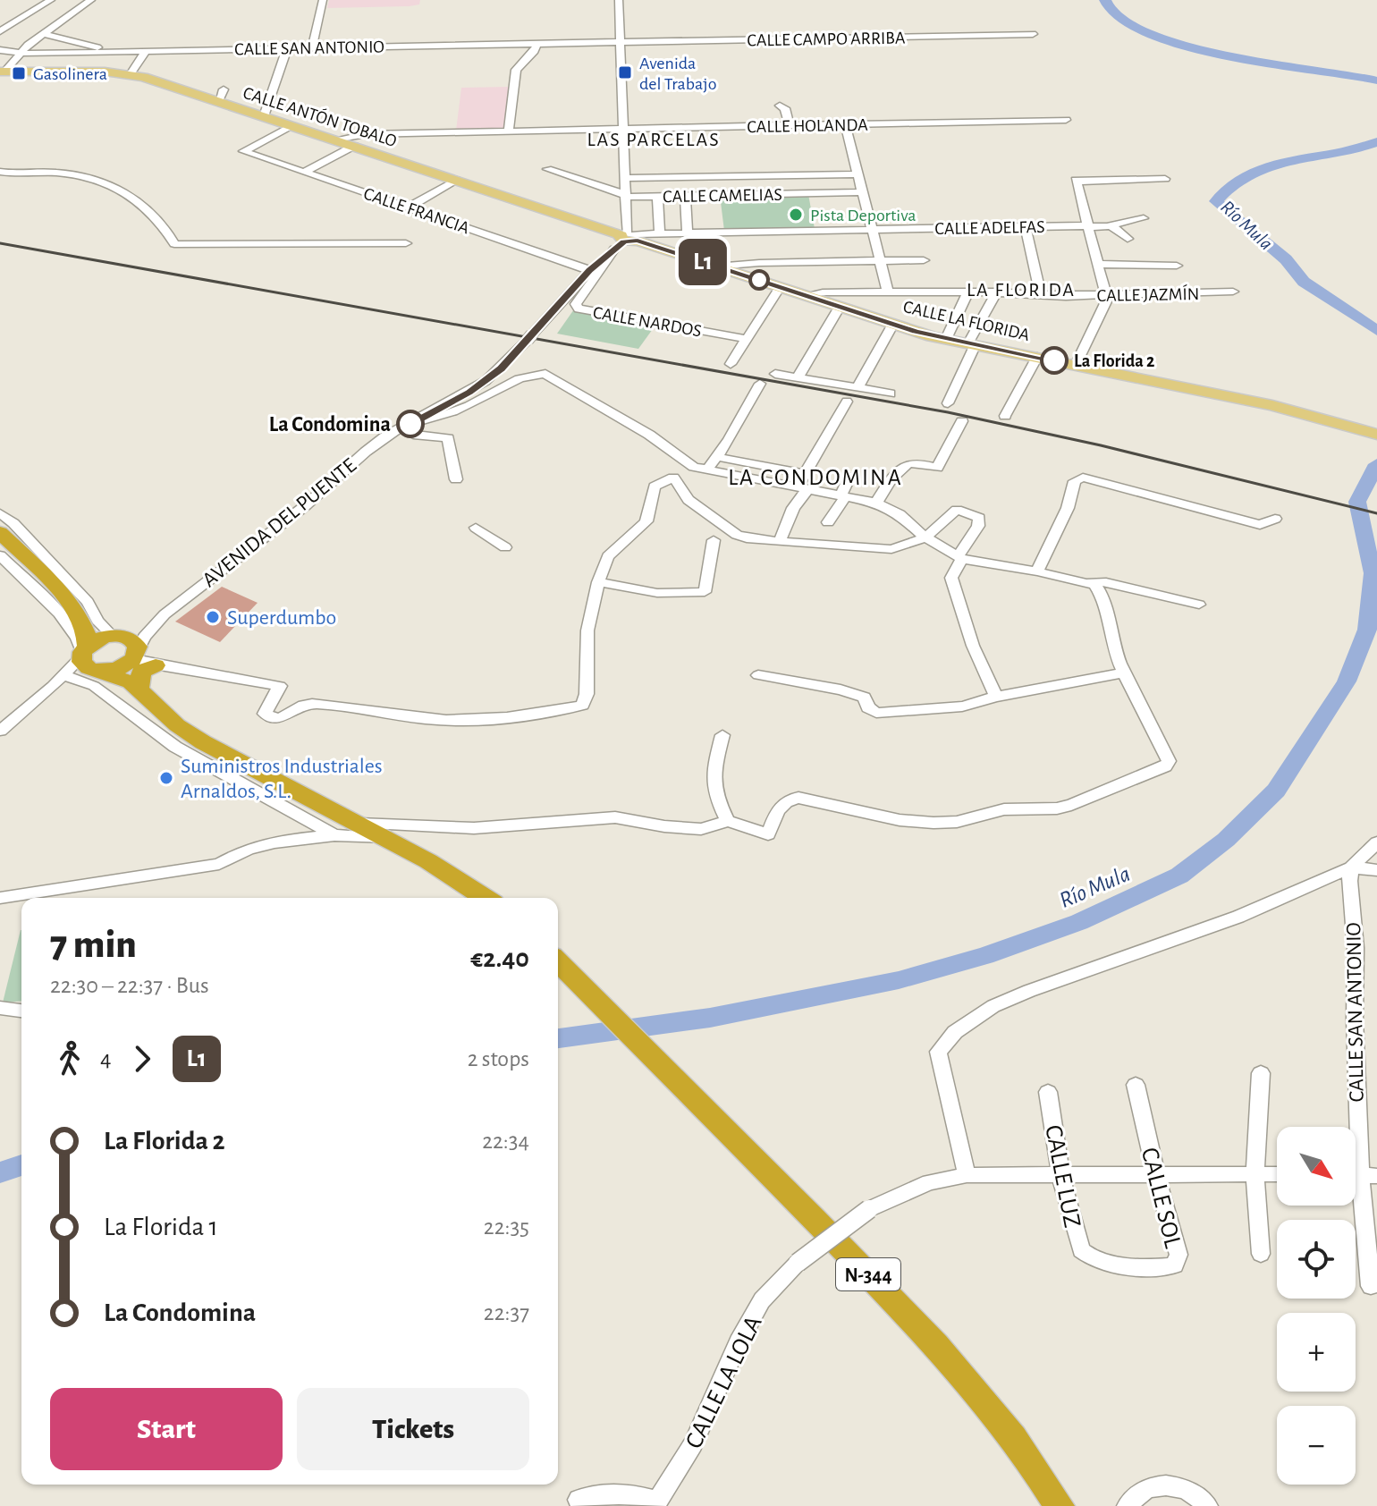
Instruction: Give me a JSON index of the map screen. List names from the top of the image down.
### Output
{
  "streets": {
    "highway": ["N-344"],
    "main road": ["CALLE ANTÓN TOBALO", "CALLE LA FLORIDA"],
    "street": [
      "CALLE CAMPO ARRIBA",
      "CALLE SAN ANTONIO",
      "CALLE HOLANDA",
      "CALLE CAMELIAS",
      "CALLE FRANCIA",
      "CALLE ADELFAS",
      "CALLE JAZMÍN",
      "CALLE NARDOS",
      "AVENIDA DEL PUENTE",
      "CALLE LUZ",
      "CALLE SOL",
      "CALLE LA LOLA"
    ]
  },
  "crossings": [
    ["CALLE CAMPO ARRIBA", "CALLE SAN ANTONIO"],
    ["CALLE ANTÓN TOBALO", "CALLE HOLANDA"],
    ["CALLE ANTÓN TOBALO", "CALLE FRANCIA"],
    ["CALLE ANTÓN TOBALO", "CALLE ADELFAS"],
    ["CALLE ANTÓN TOBALO", "CALLE LA FLORIDA"],
    ["CALLE ANTÓN TOBALO", "CALLE NARDOS"],
    ["CALLE ANTÓN TOBALO", "AVENIDA DEL PUENTE"],
    ["CALLE FRANCIA", "AVENIDA DEL PUENTE"],
    ["CALLE ADELFAS", "CALLE LA FLORIDA"],
    ["CALLE ADELFAS", "CALLE NARDOS"],
    ["CALLE ADELFAS", "AVENIDA DEL PUENTE"],
    ["CALLE JAZMÍN", "CALLE LA FLORIDA"],
    ["CALLE LA FLORIDA", "CALLE NARDOS"],
    ["CALLE LA FLORIDA", "AVENIDA DEL PUENTE"],
    ["CALLE NARDOS", "AVENIDA DEL PUENTE"],
    ["CALLE LUZ", "CALLE SOL"],
    ["CALLE LUZ", "CALLE LA LOLA"],
    ["CALLE SOL", "CALLE LA LOLA"]
  ],
  "districts": ["LAS PARCELAS", "LA FLORIDA", "LA CONDOMINA"],
  "water": ["Río Mula"],
  "places": {
    "transit": ["Avenida del Trabajo", "Gasolinera"],
    "other": [
      "Pista Deportiva",
      "La Florida 2",
      "La Condomina",
      "Superdumbo",
      "Suministros Industriales Arnaldos, S.L."
    ]
  },
  "lines": ["bus line L1"],
  "north": "bottom right",
  "page": {
    "on_map": "L1",
    "heading": ["7 min", "22:30 – 22:37 · Bus", "€2.40"],
    "legs": ["4", "L1", "2 stops"],
    "list": [
      {
        "name": "La Florida 2",
        "value": "22:34"
      },
      {
        "name": "La Florida 1",
        "value": "22:35"
      },
      {
        "name": "La Condomina",
        "value": "22:37"
      }
    ],
    "map_buttons": ["+", "−"],
    "buttons": ["Start", "Tickets"]
  }
}
